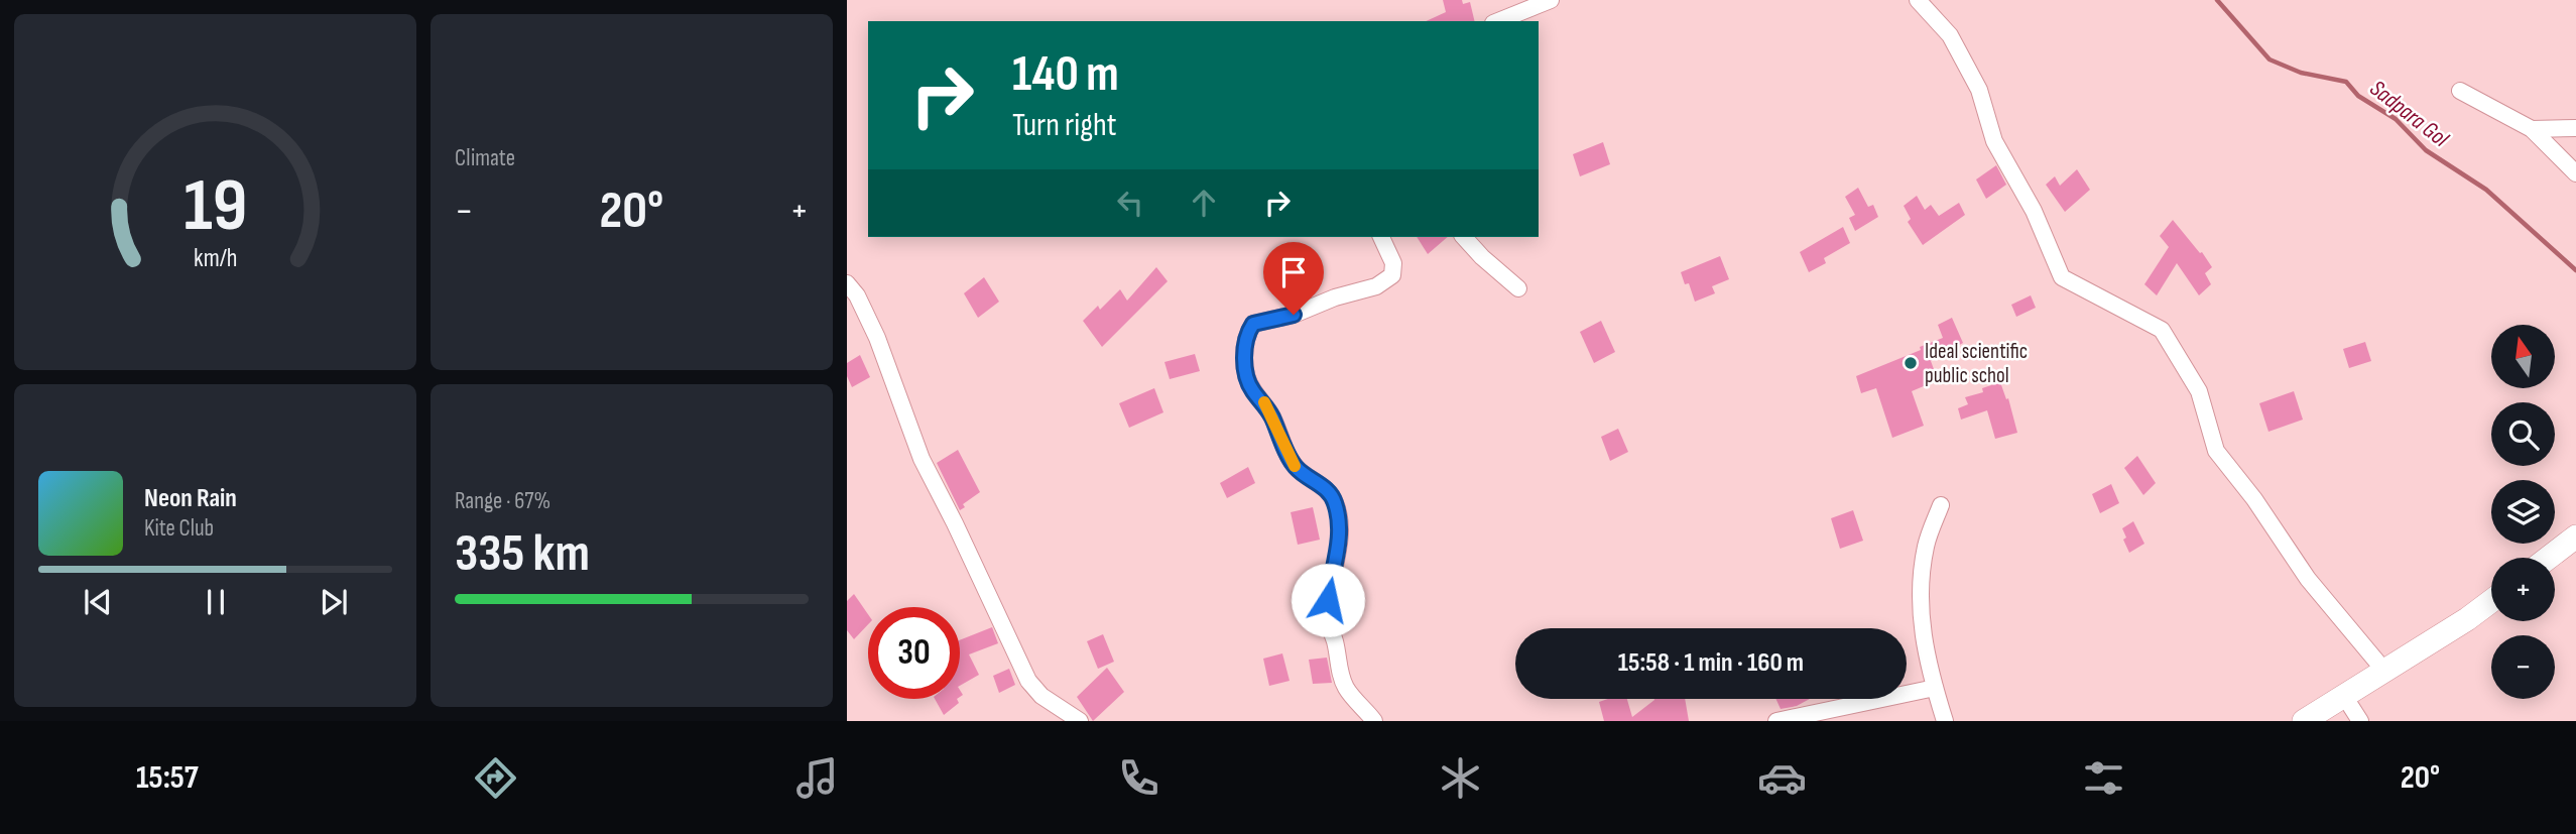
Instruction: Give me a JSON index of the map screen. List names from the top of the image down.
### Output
{
  "water": ["Sadpara Gol"],
  "places": ["Ideal scientific public schol"],
  "north": "top",
  "page": {
    "tile": [
      "Climate",
      ["Range · 67%", "335 km"]
    ],
    "turn": ["140 m", "Turn right"],
    "heat": ["−", "20°", "+"],
    "map_buttons": ["+", "−"],
    "song": ["Neon Rain", "Kite Club"],
    "limit": "30",
    "trip": "15:58 · 1 min · 160 m",
    "tabs": ["15:57", "20°"],
    "gauge": ["19", "km/h"]
  }
}
